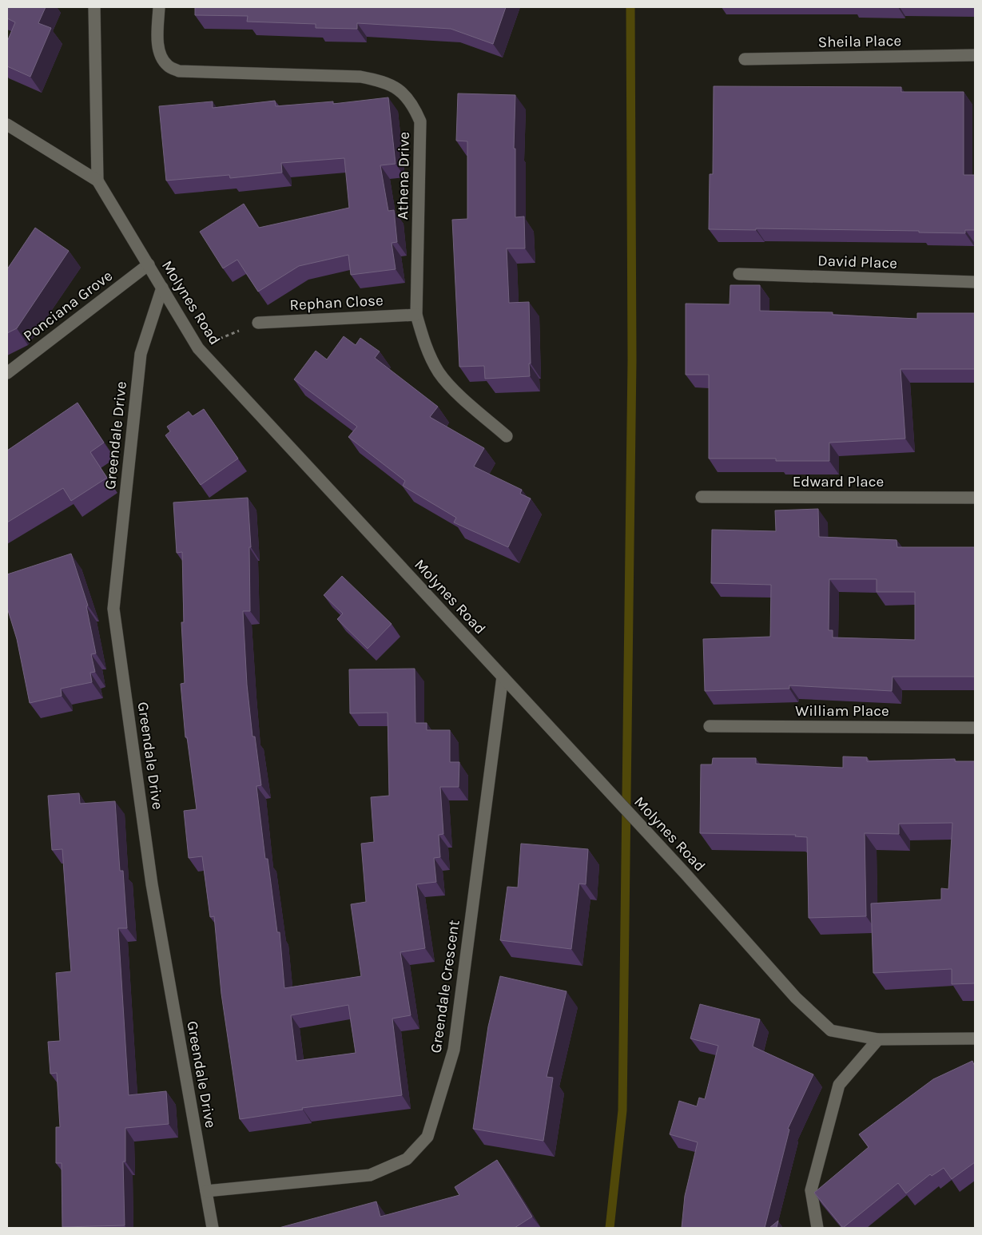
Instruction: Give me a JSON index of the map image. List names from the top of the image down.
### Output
{
  "streets": {
    "street": [
      "Sheila Place",
      "Athena Drive",
      "David Place",
      "Molynes Road",
      "Rephan Close",
      "Ponciana Grove",
      "Greendale Drive",
      "Edward Place",
      "William Place",
      "Greendale Crescent"
    ]
  },
  "crossings": [
    ["Athena Drive", "Rephan Close"],
    ["Molynes Road", "Ponciana Grove"],
    ["Molynes Road", "Greendale Drive"],
    ["Molynes Road", "Greendale Crescent"],
    ["Greendale Drive", "Greendale Crescent"]
  ]
}
